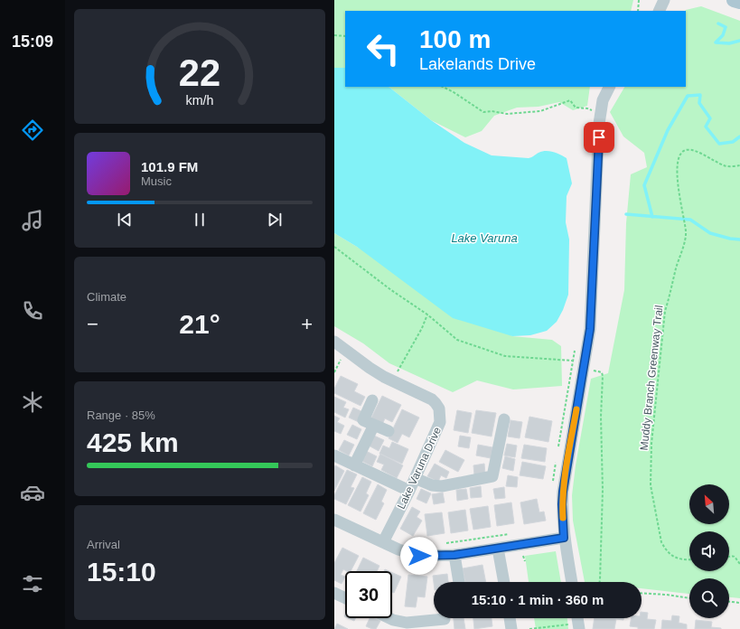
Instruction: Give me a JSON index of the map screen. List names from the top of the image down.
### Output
{
  "streets": {
    "street": ["Lake Varuna Drive"],
    "path": ["Muddy Branch Greenway Trail"]
  },
  "water": ["Lake Varuna"],
  "north": "top left",
  "page": {
    "tabs": "15:09",
    "turn": ["100 m", "Lakelands Drive"],
    "song": ["101.9 FM", "Music"],
    "tile": [
      "Climate",
      ["Range · 85%", "425 km"],
      ["Arrival", "15:10"]
    ],
    "heat": ["−", "21°", "+"],
    "limit": "30",
    "trip": "15:10 · 1 min · 360 m",
    "gauge": ["22", "km/h"]
  }
}
